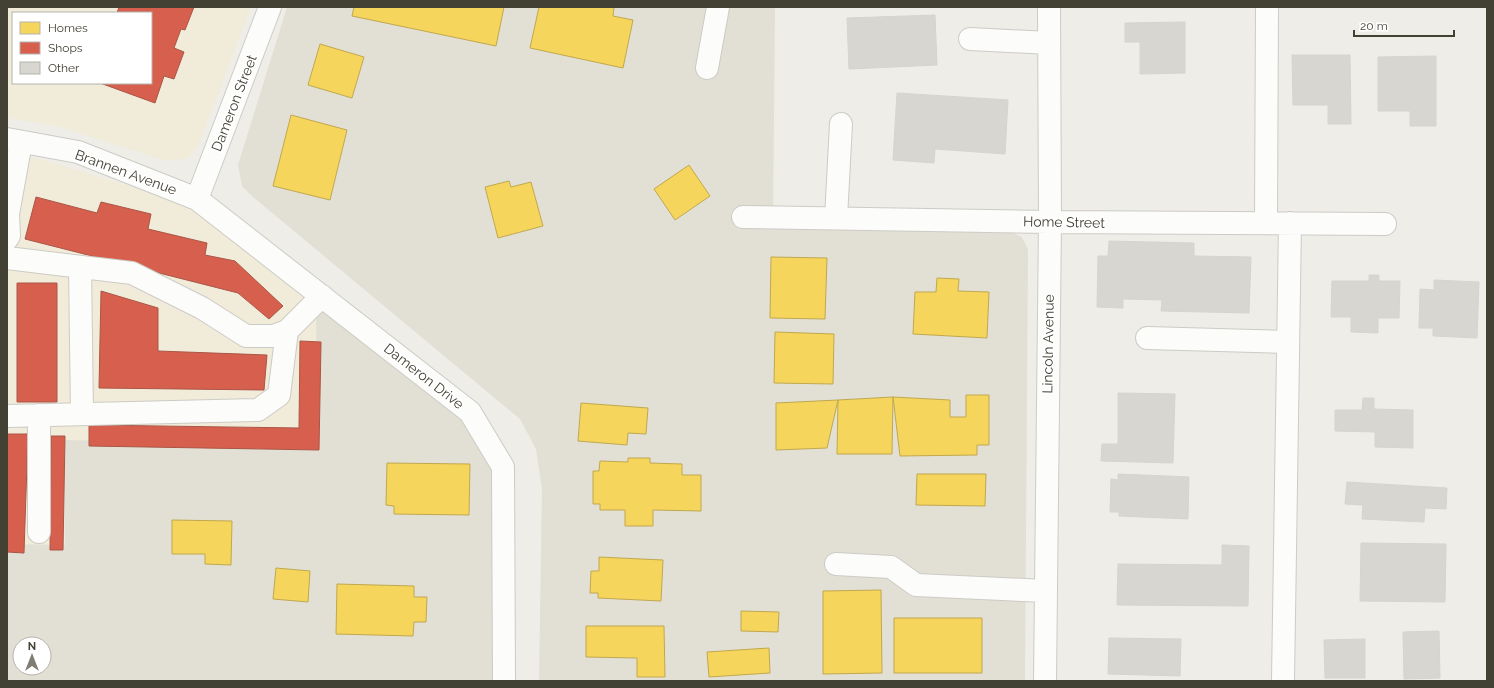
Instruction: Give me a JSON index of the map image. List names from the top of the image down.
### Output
{
  "streets": {
    "street": [
      "Dameron Street",
      "Brannen Avenue",
      "Home Street",
      "Lincoln Avenue",
      "Dameron Drive"
    ]
  },
  "crossings": [
    ["Dameron Street", "Brannen Avenue"],
    ["Dameron Street", "Dameron Drive"],
    ["Brannen Avenue", "Dameron Drive"],
    ["Home Street", "Lincoln Avenue"]
  ],
  "legend": ["Homes", "Shops", "Other"],
  "scale_bar": "20 m",
  "north": "top"
}
